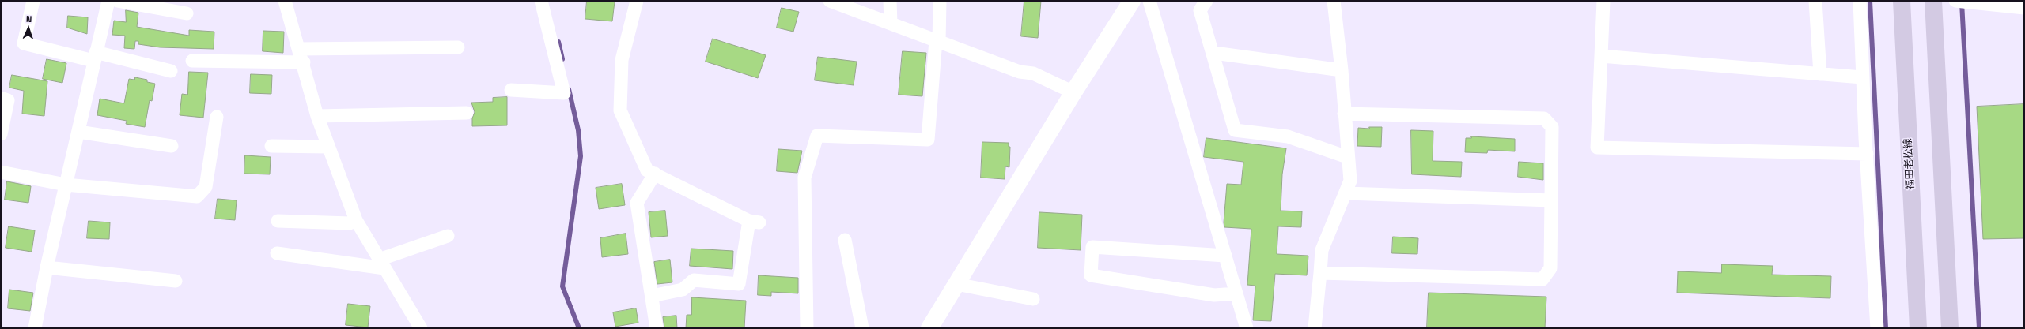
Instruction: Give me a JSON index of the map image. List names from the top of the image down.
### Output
{
  "streets": {
    "main road": ["福田老松線"]
  },
  "north": "top"
}
